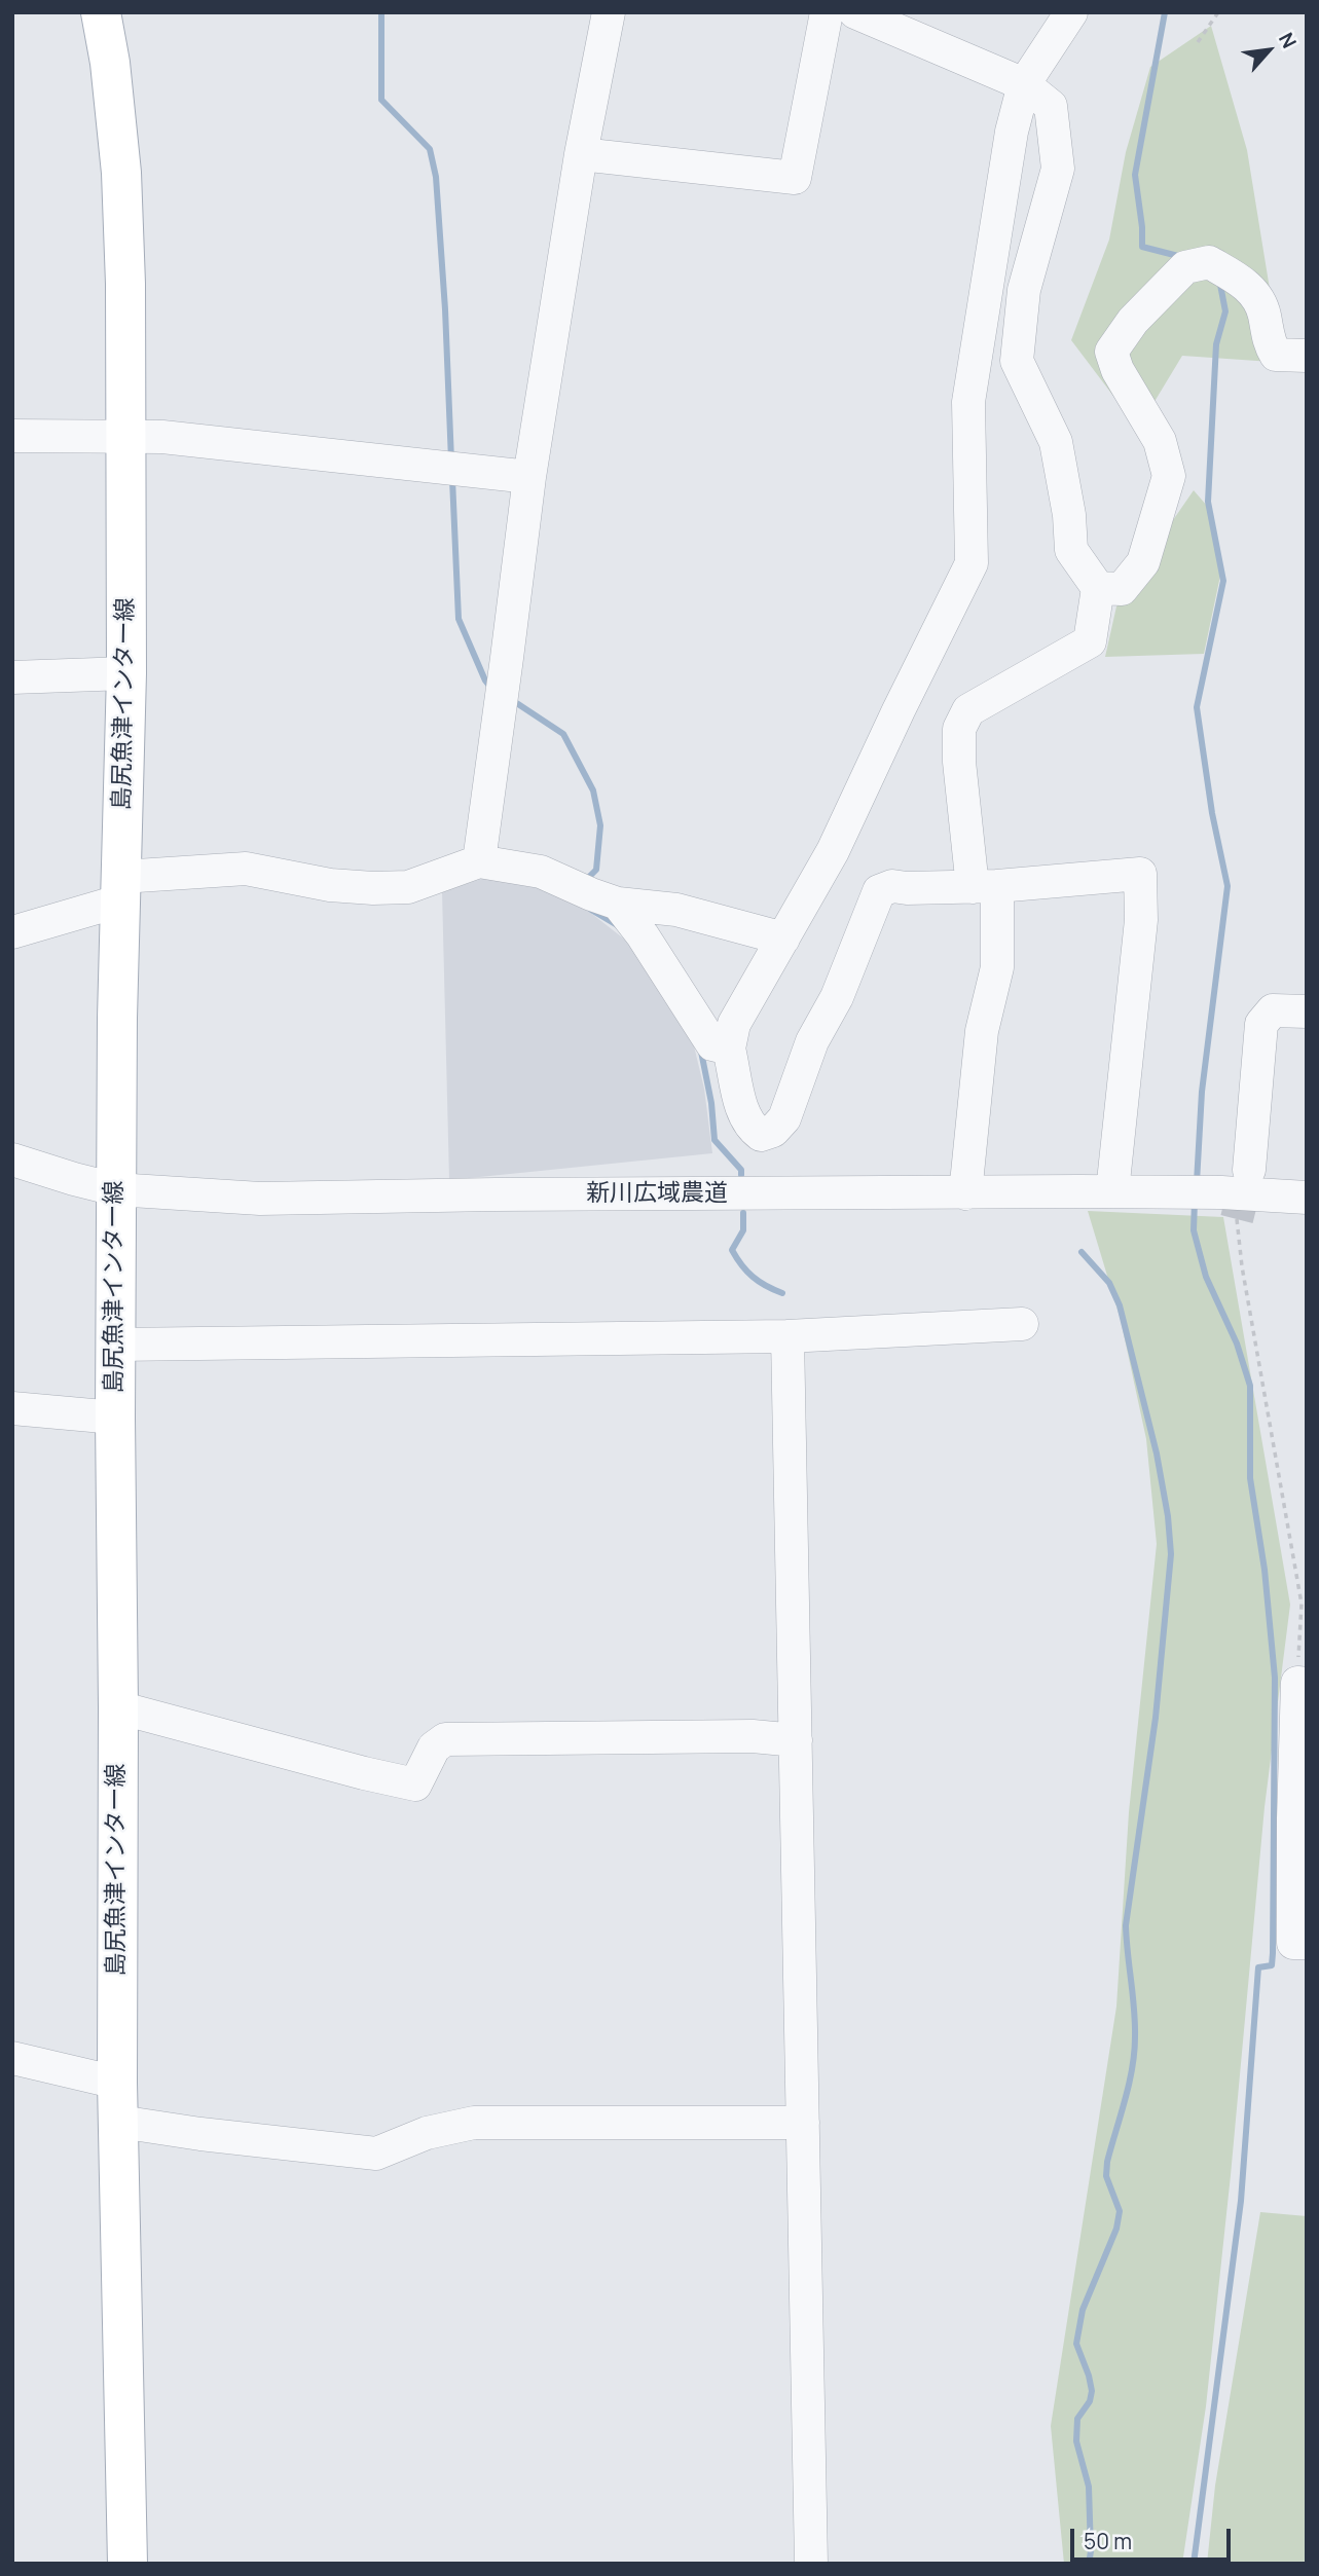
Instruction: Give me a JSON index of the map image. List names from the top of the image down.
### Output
{
  "streets": {
    "main road": ["島尻魚津インター線"],
    "street": ["新川広域農道"]
  },
  "crossings": [
    ["島尻魚津インター線", "新川広域農道"]
  ],
  "scale_bar": "50 m",
  "north": "top right"
}
